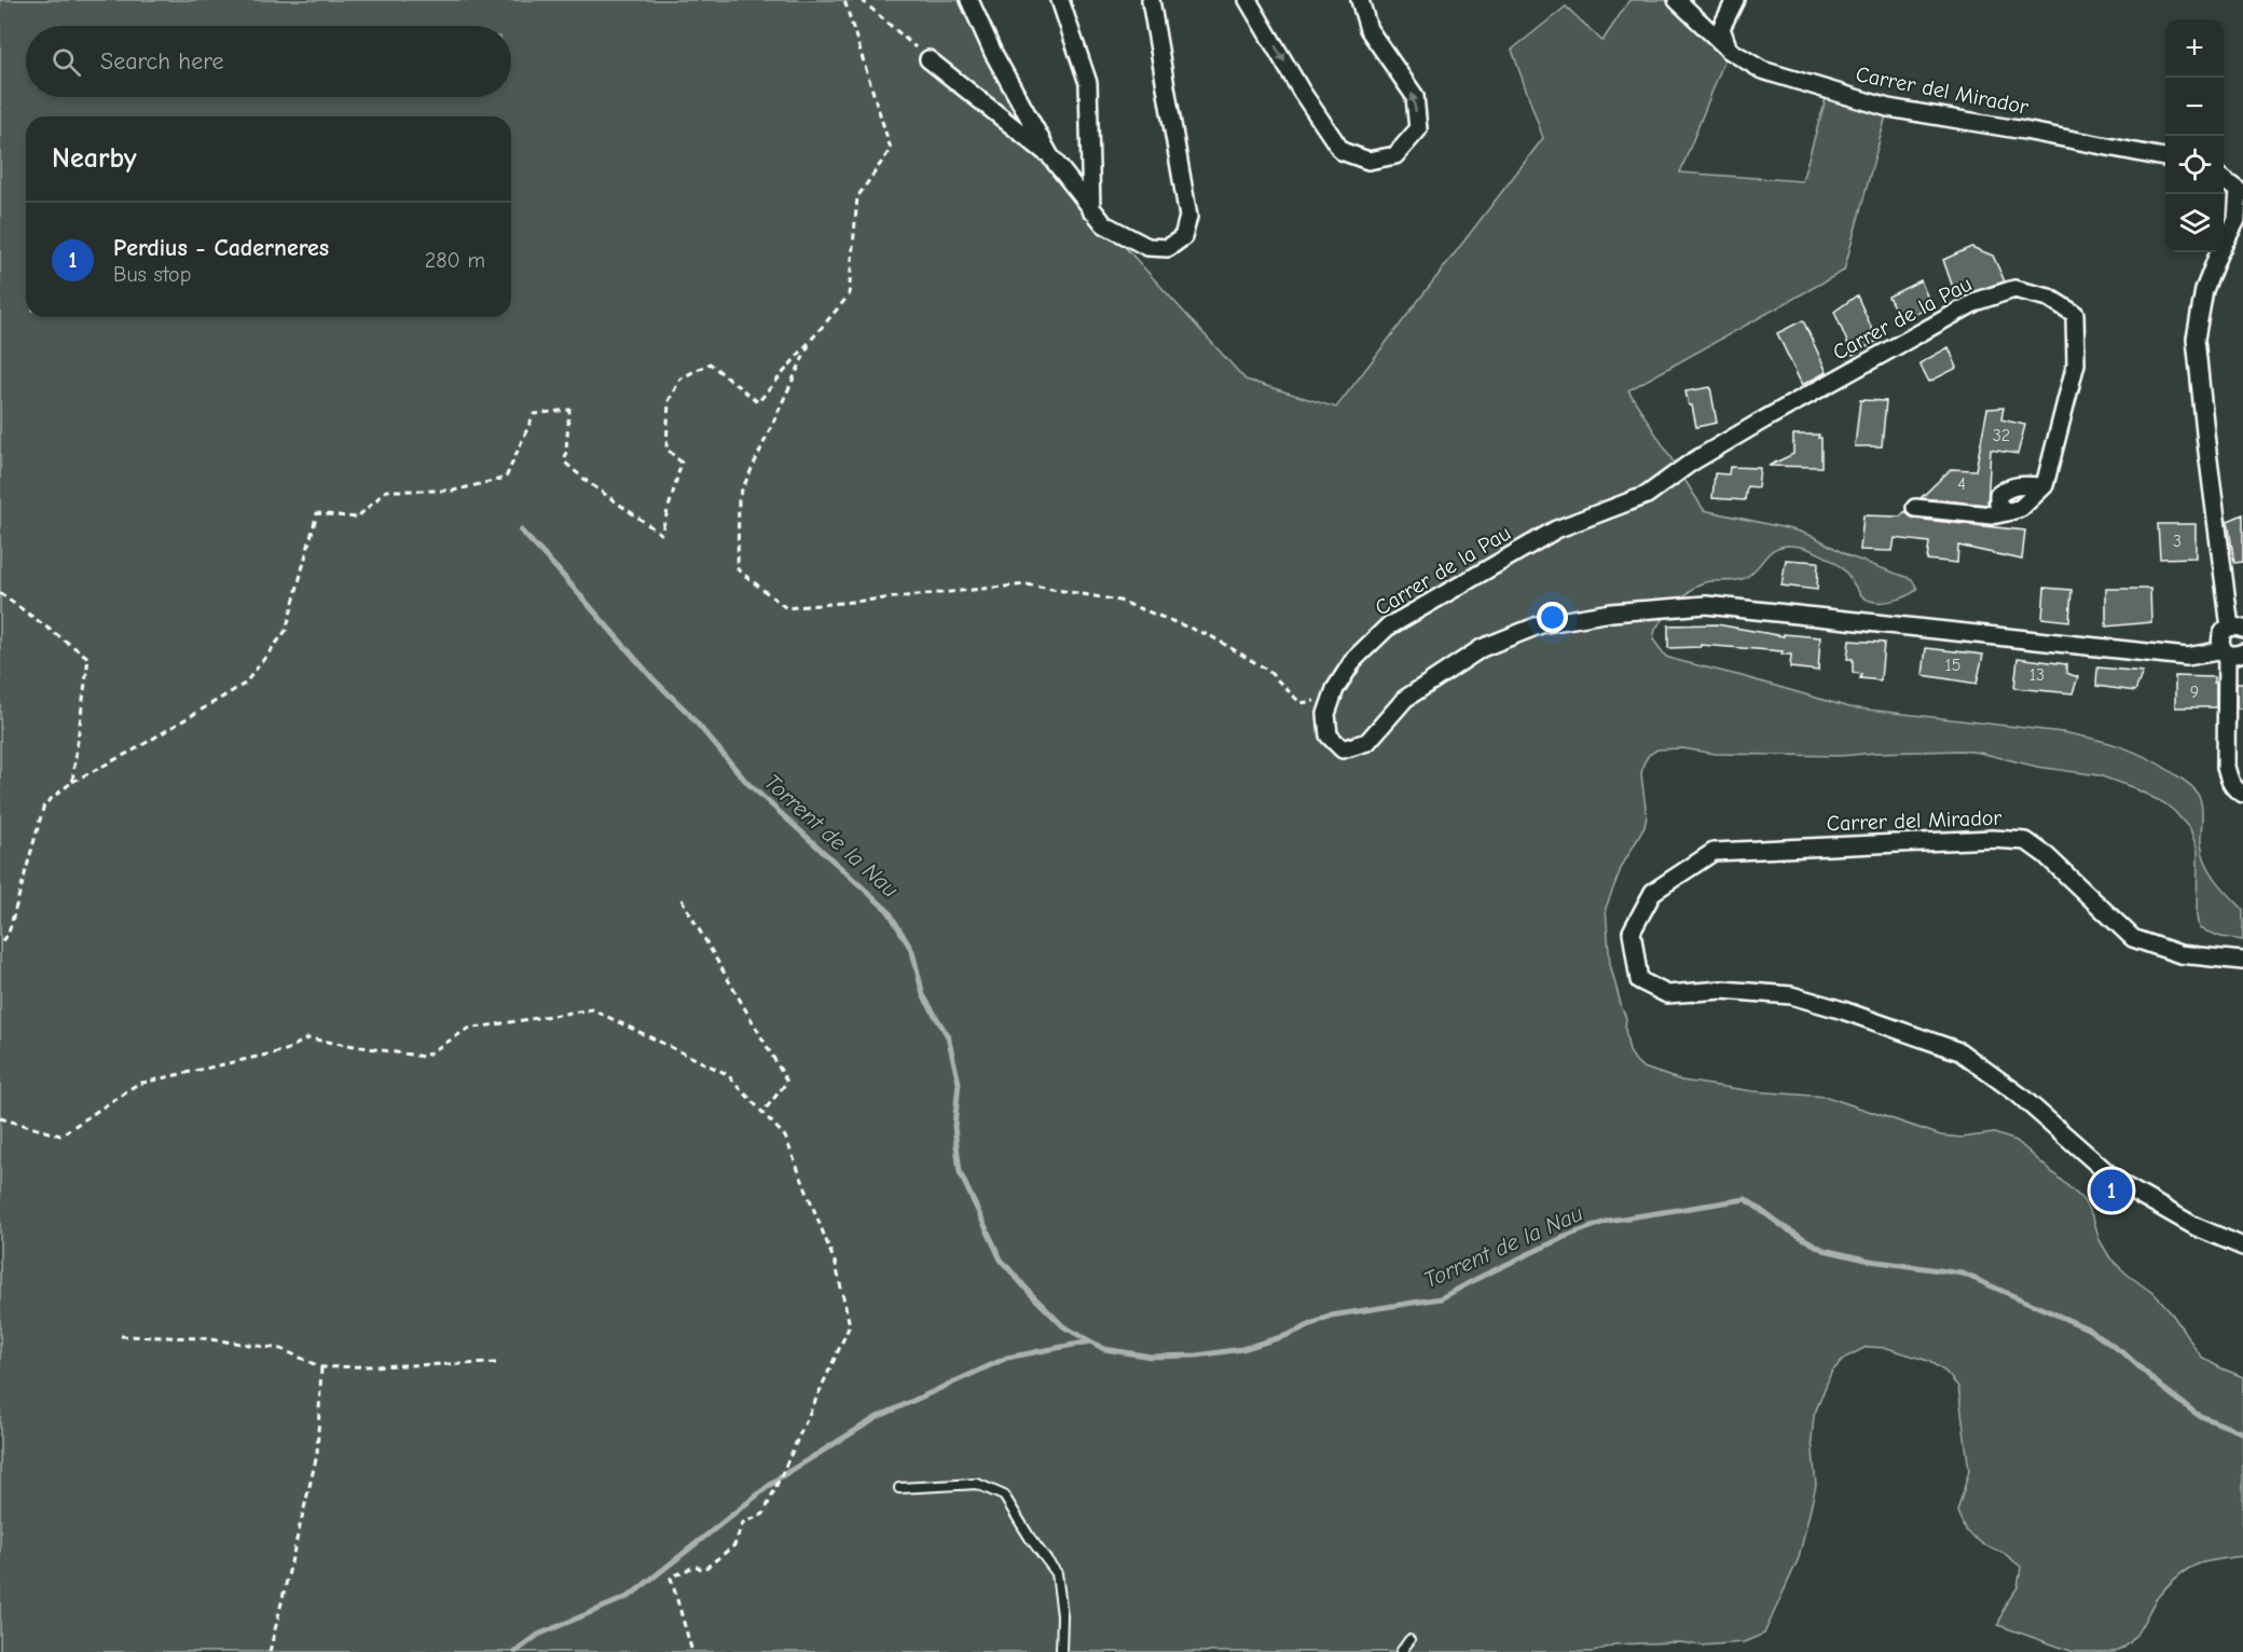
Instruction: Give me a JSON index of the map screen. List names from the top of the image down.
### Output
{
  "streets": {
    "street": ["Carrer del Mirador", "Carrer de la Pau"]
  },
  "water": ["Torrent de la Nau"],
  "house_numbers": [
    "32",
    "4",
    "3",
    "15",
    "13",
    "9"
  ],
  "page": {
    "map_buttons": ["+", "−"],
    "search": "Search here",
    "heading": "Nearby",
    "list": [
      {
        "mark": "1",
        "name": "Perdius - Caderneres",
        "note": "Bus stop",
        "value": "280 m"
      }
    ],
    "pins": "1"
  }
}
